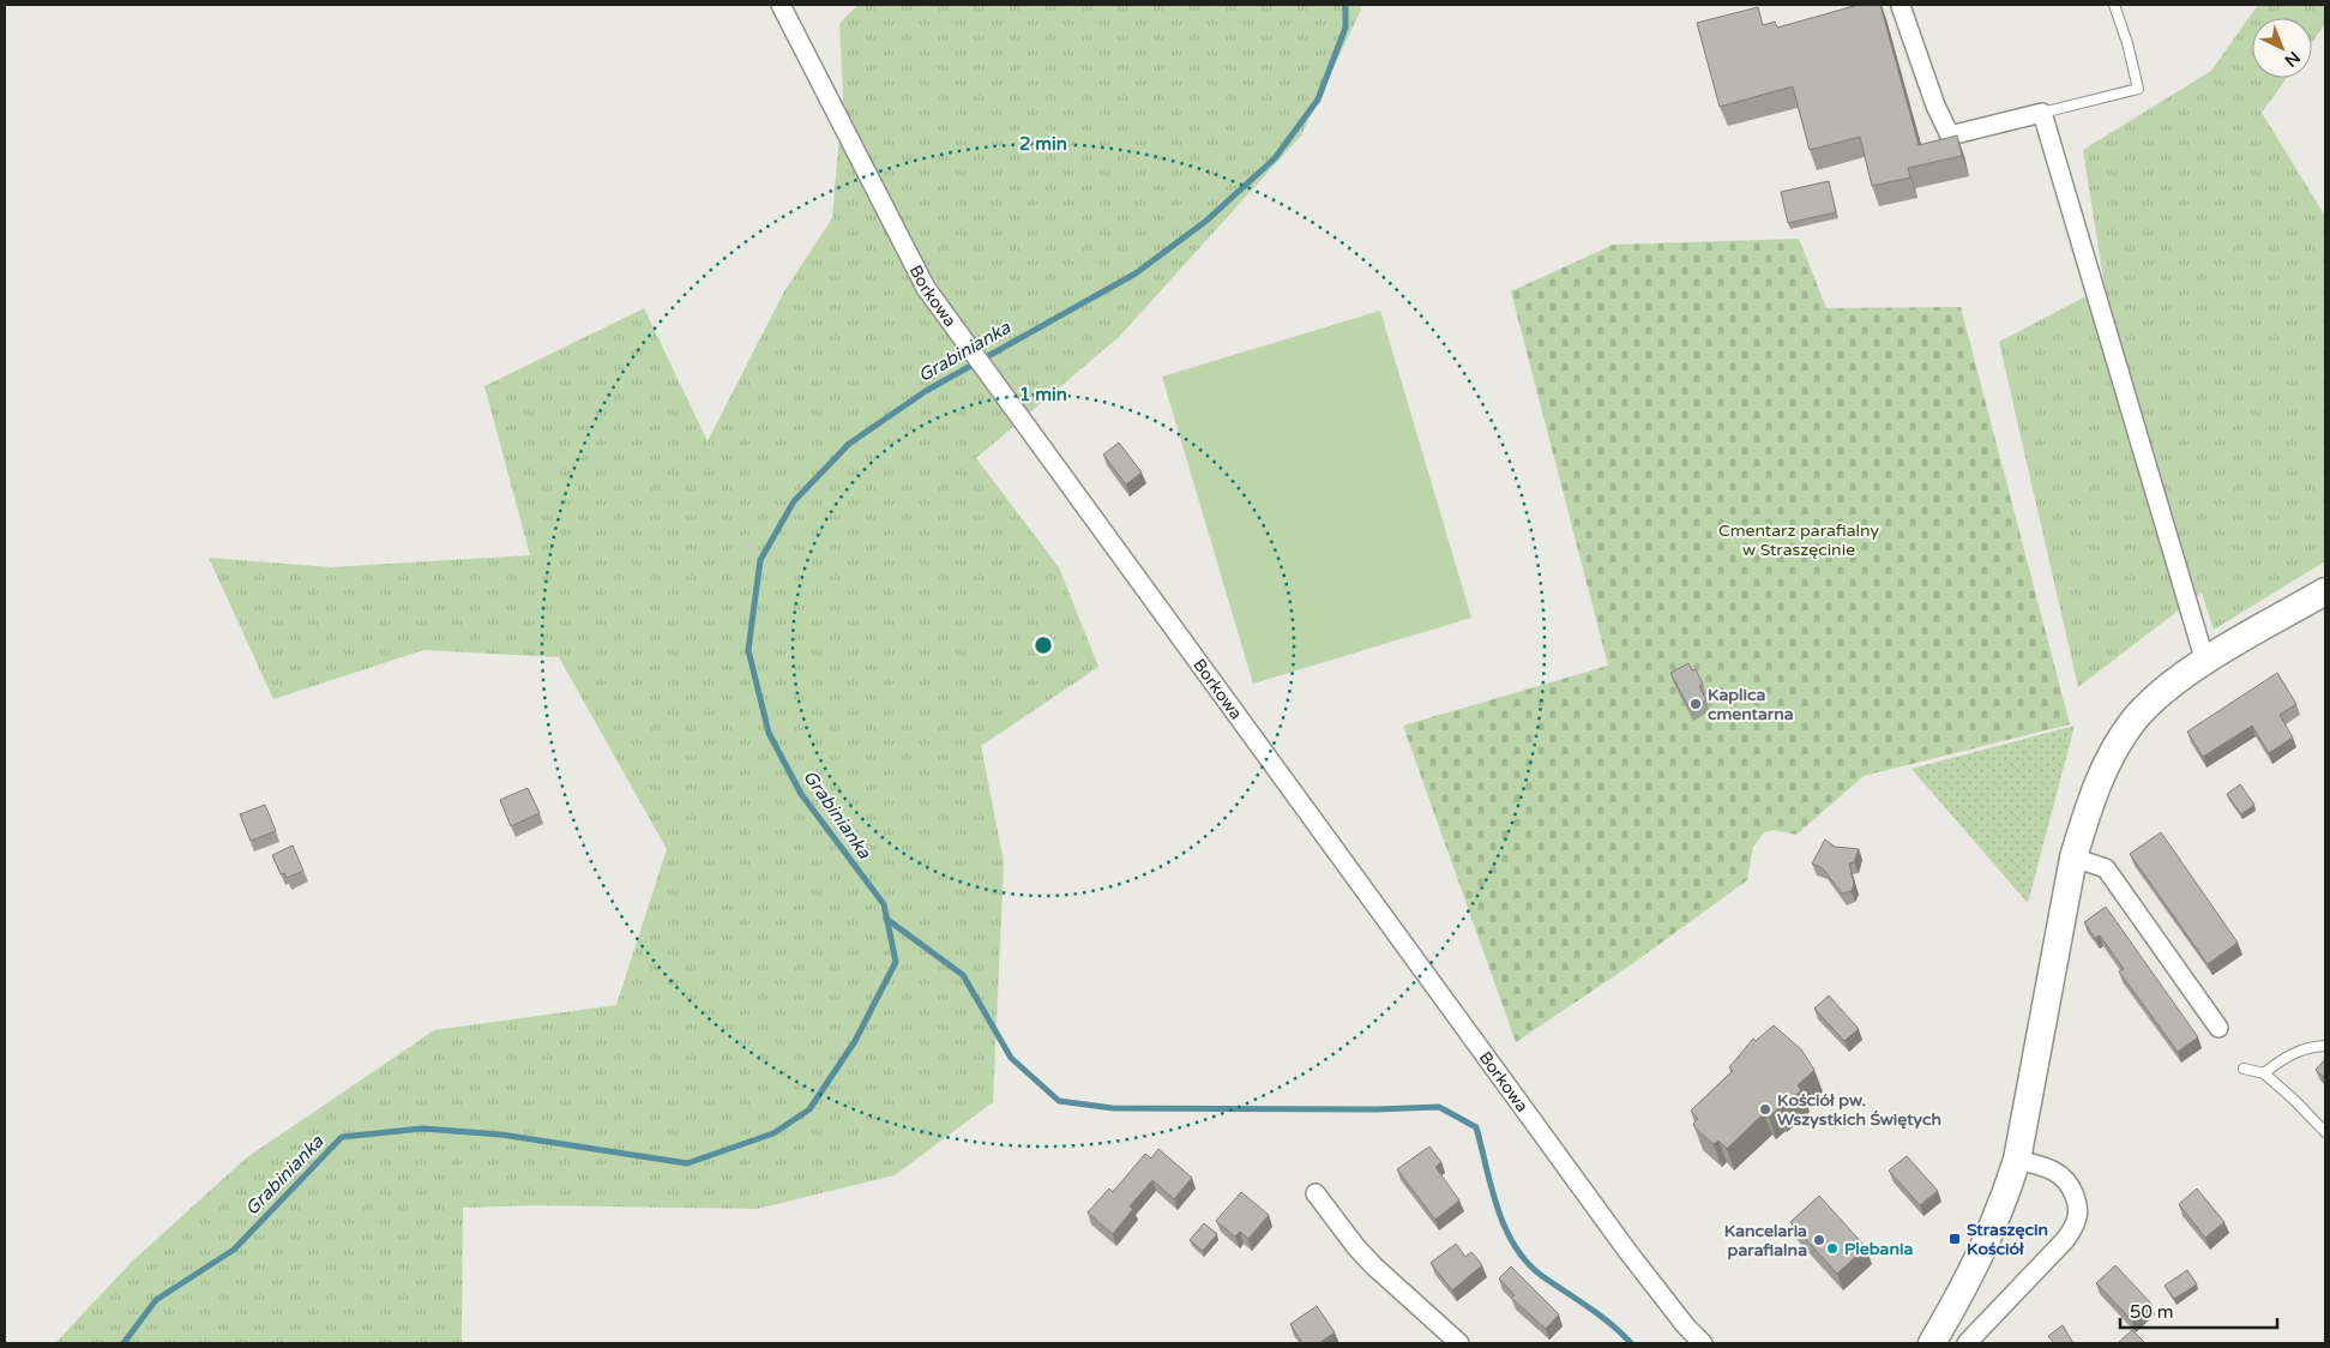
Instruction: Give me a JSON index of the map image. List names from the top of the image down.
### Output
{
  "streets": {
    "street": ["Borkowa"]
  },
  "water": ["Grabinianka"],
  "parks": ["Cmentarz parafialny w Straszęcinie"],
  "places": {
    "other": [
      "Kaplica cmentarna",
      "Kościół pw. Wszystkich Świętych",
      "Kancelaria parafialna",
      "Plebania"
    ],
    "transit": ["Straszęcin Kościół"]
  },
  "scale_bar": "50 m",
  "north": "bottom right",
  "rings": ["2 min", "1 min"]
}
